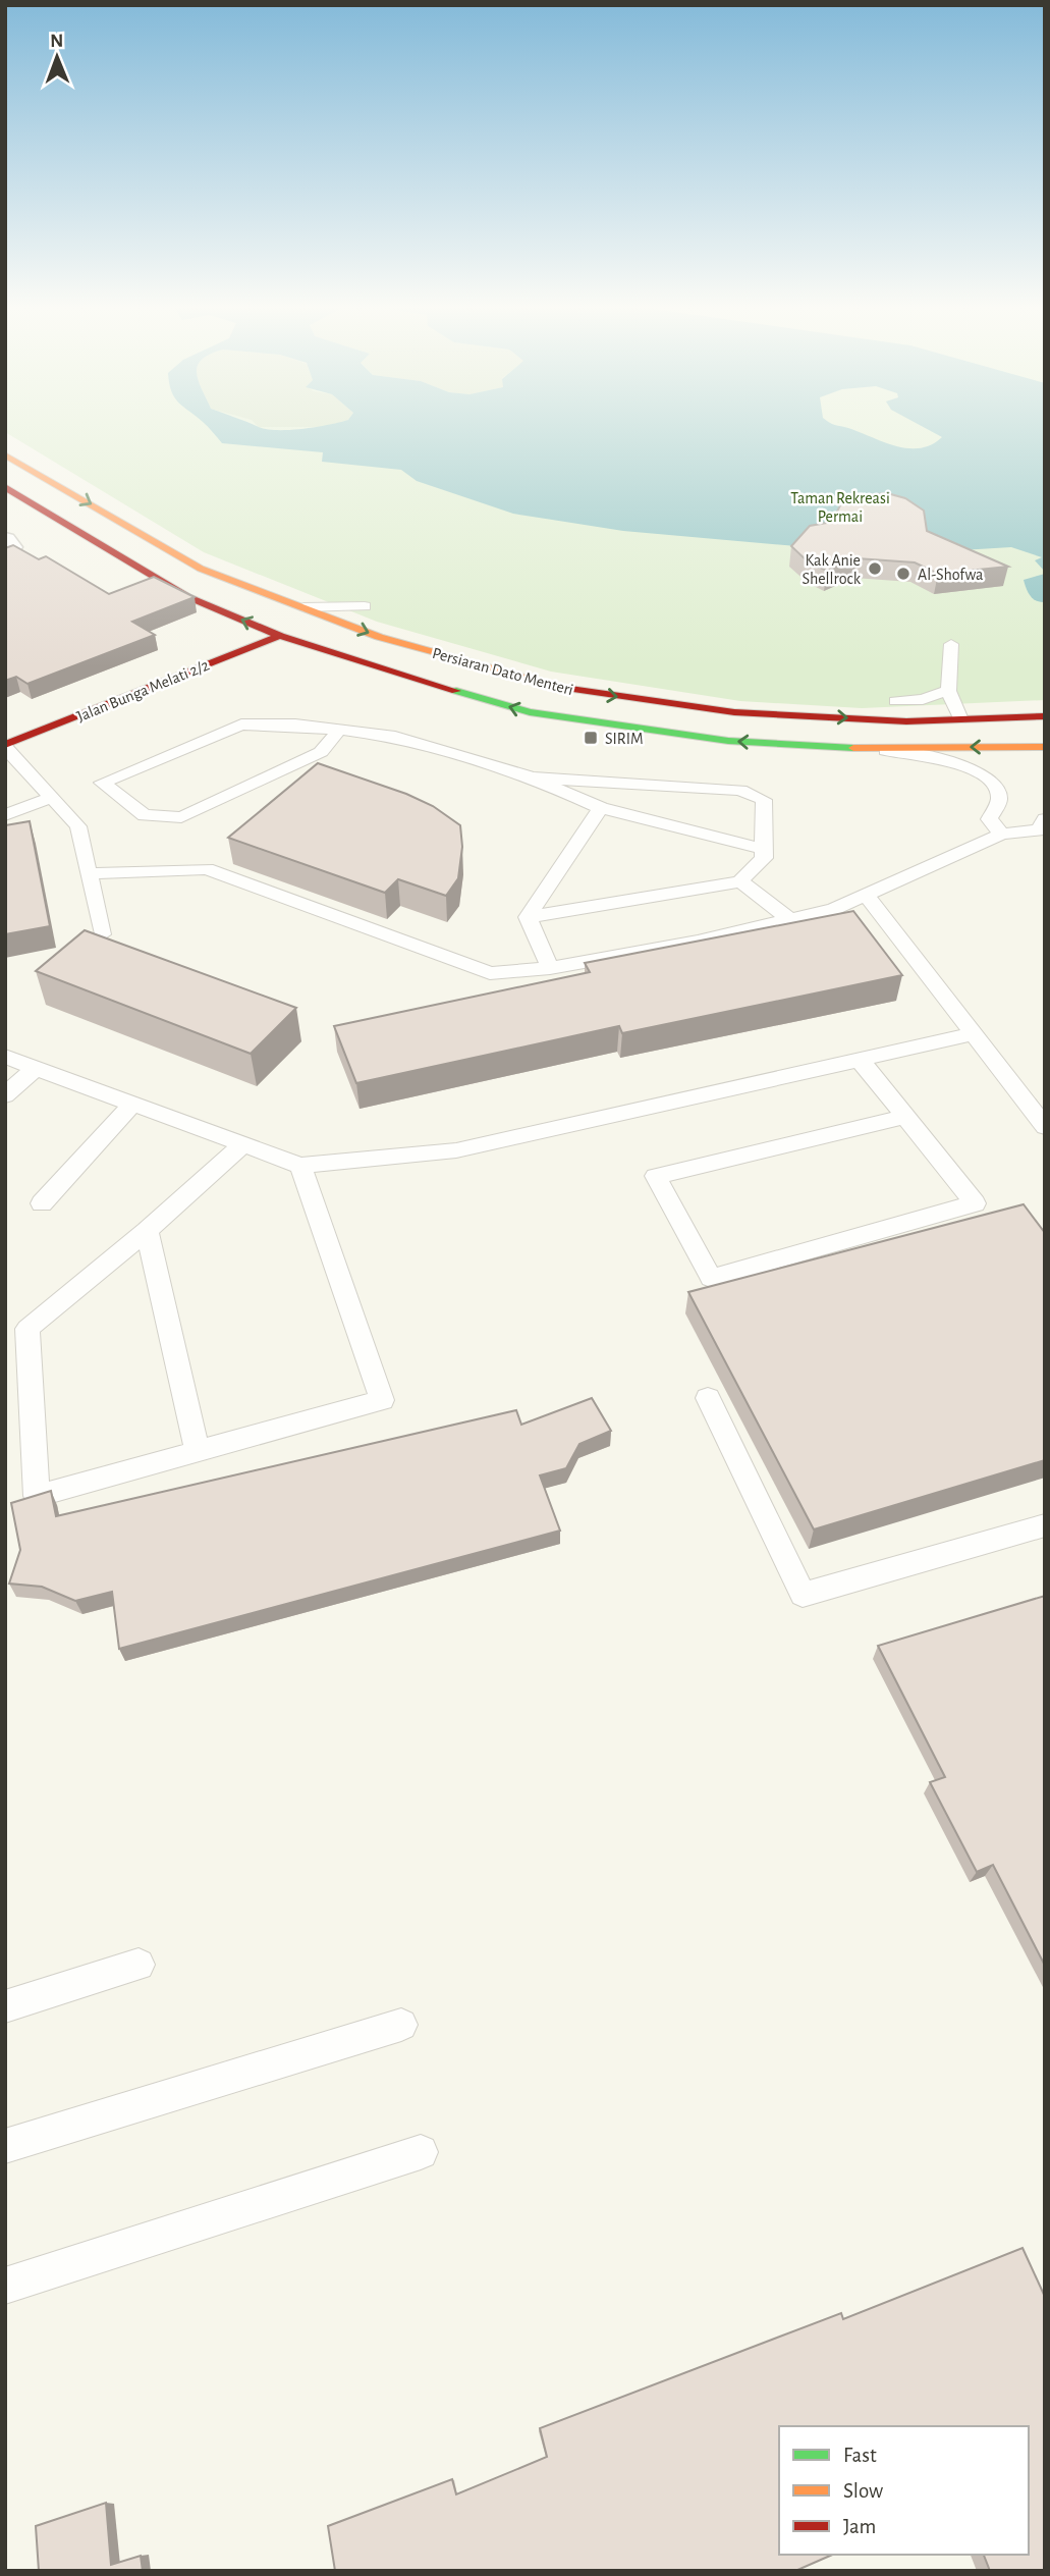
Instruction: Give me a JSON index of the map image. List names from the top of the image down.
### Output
{
  "streets": {
    "main road": ["Persiaran Dato Menteri", "Jalan Bunga Melati 2/2"]
  },
  "crossings": [
    ["Persiaran Dato Menteri", "Jalan Bunga Melati 2/2"]
  ],
  "parks": ["Taman Rekreasi Permai"],
  "places": {
    "other": ["Kak Anie Shellrock", "Al-Shofwa"],
    "transit": ["SIRIM"]
  },
  "legend": ["Fast", "Slow", "Jam"],
  "north": "top"
}
